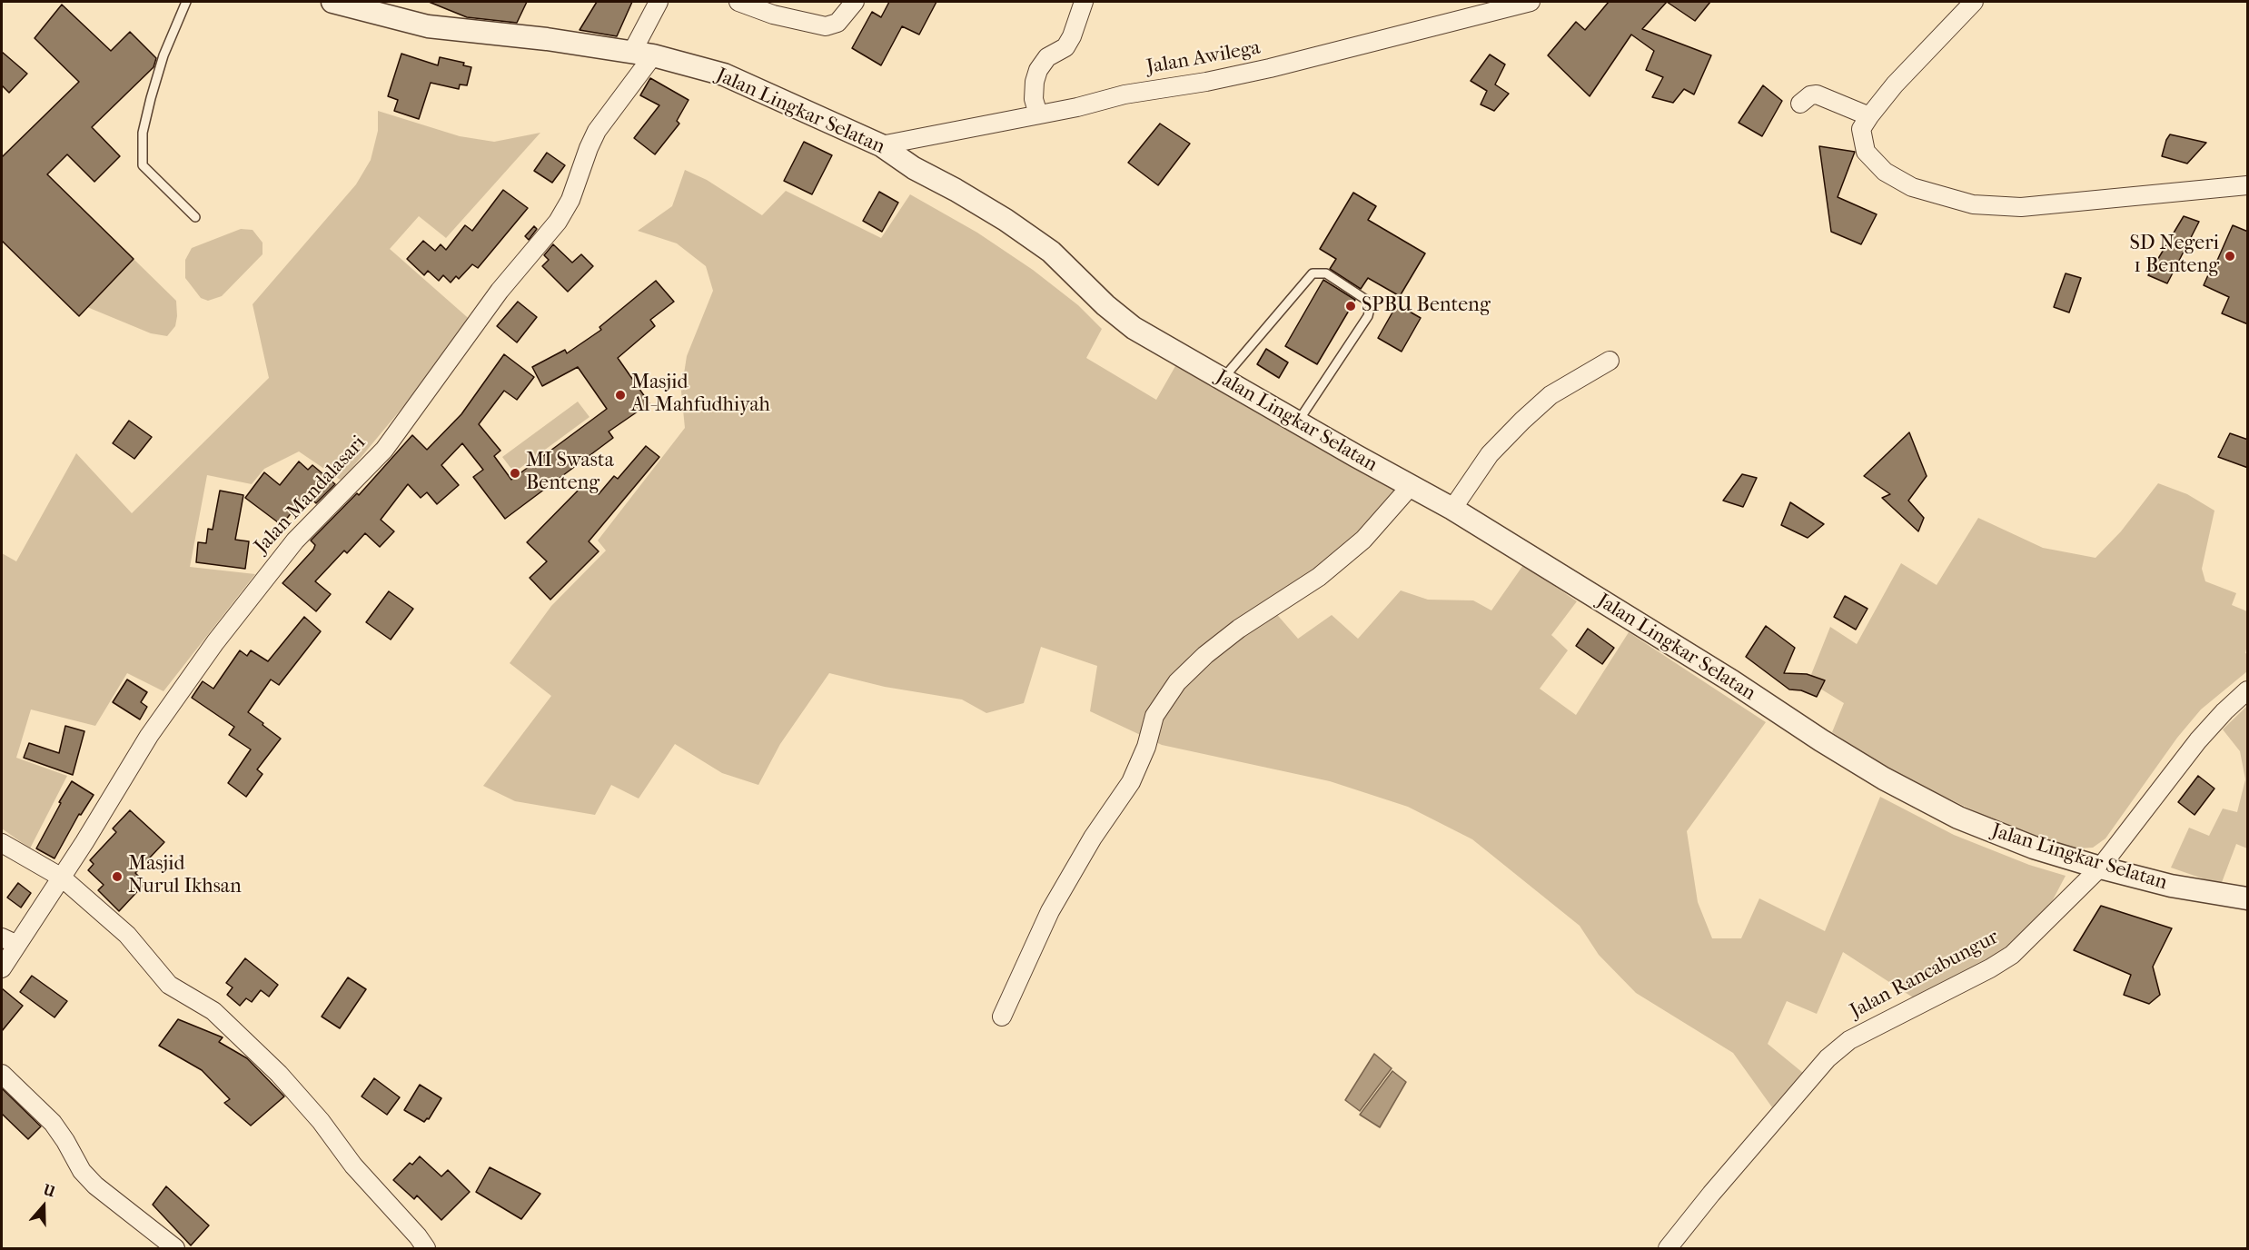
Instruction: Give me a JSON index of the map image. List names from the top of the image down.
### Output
{
  "streets": {
    "street": [
      "Jalan Awilega",
      "Jalan Lingkar Selatan",
      "Jalan Mandalasari",
      "Jalan Rancabungur"
    ]
  },
  "crossings": [
    ["Jalan Awilega", "Jalan Lingkar Selatan"],
    ["Jalan Lingkar Selatan", "Jalan Mandalasari"],
    ["Jalan Lingkar Selatan", "Jalan Rancabungur"]
  ],
  "places": [
    "SD Negeri 1 Benteng",
    "SPBU Benteng",
    "Masjid Al-Mahfudhiyah",
    "MI Swasta Benteng",
    "Masjid Nurul Ikhsan"
  ],
  "north": "top"
}
